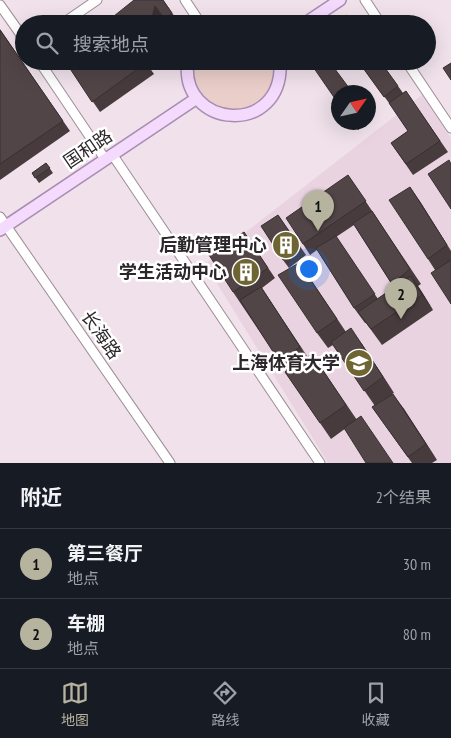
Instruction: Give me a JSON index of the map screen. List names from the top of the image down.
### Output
{
  "streets": {
    "main road": ["国和路"],
    "street": ["长海路"]
  },
  "crossings": [
    ["国和路", "长海路"]
  ],
  "places": {
    "building": ["后勤管理中心", "学生活动中心"],
    "school or university": ["上海体育大学"]
  },
  "north": "top right",
  "page": {
    "search": "搜索地点",
    "pins": ["1", "2"],
    "heading": ["附近", "2个结果"],
    "list": [
      {
        "mark": "1",
        "name": "第三餐厅",
        "note": "地点",
        "value": "30 m"
      },
      {
        "mark": "2",
        "name": "车棚",
        "note": "地点",
        "value": "80 m"
      }
    ],
    "nav": ["地图", "路线", "收藏"]
  }
}
